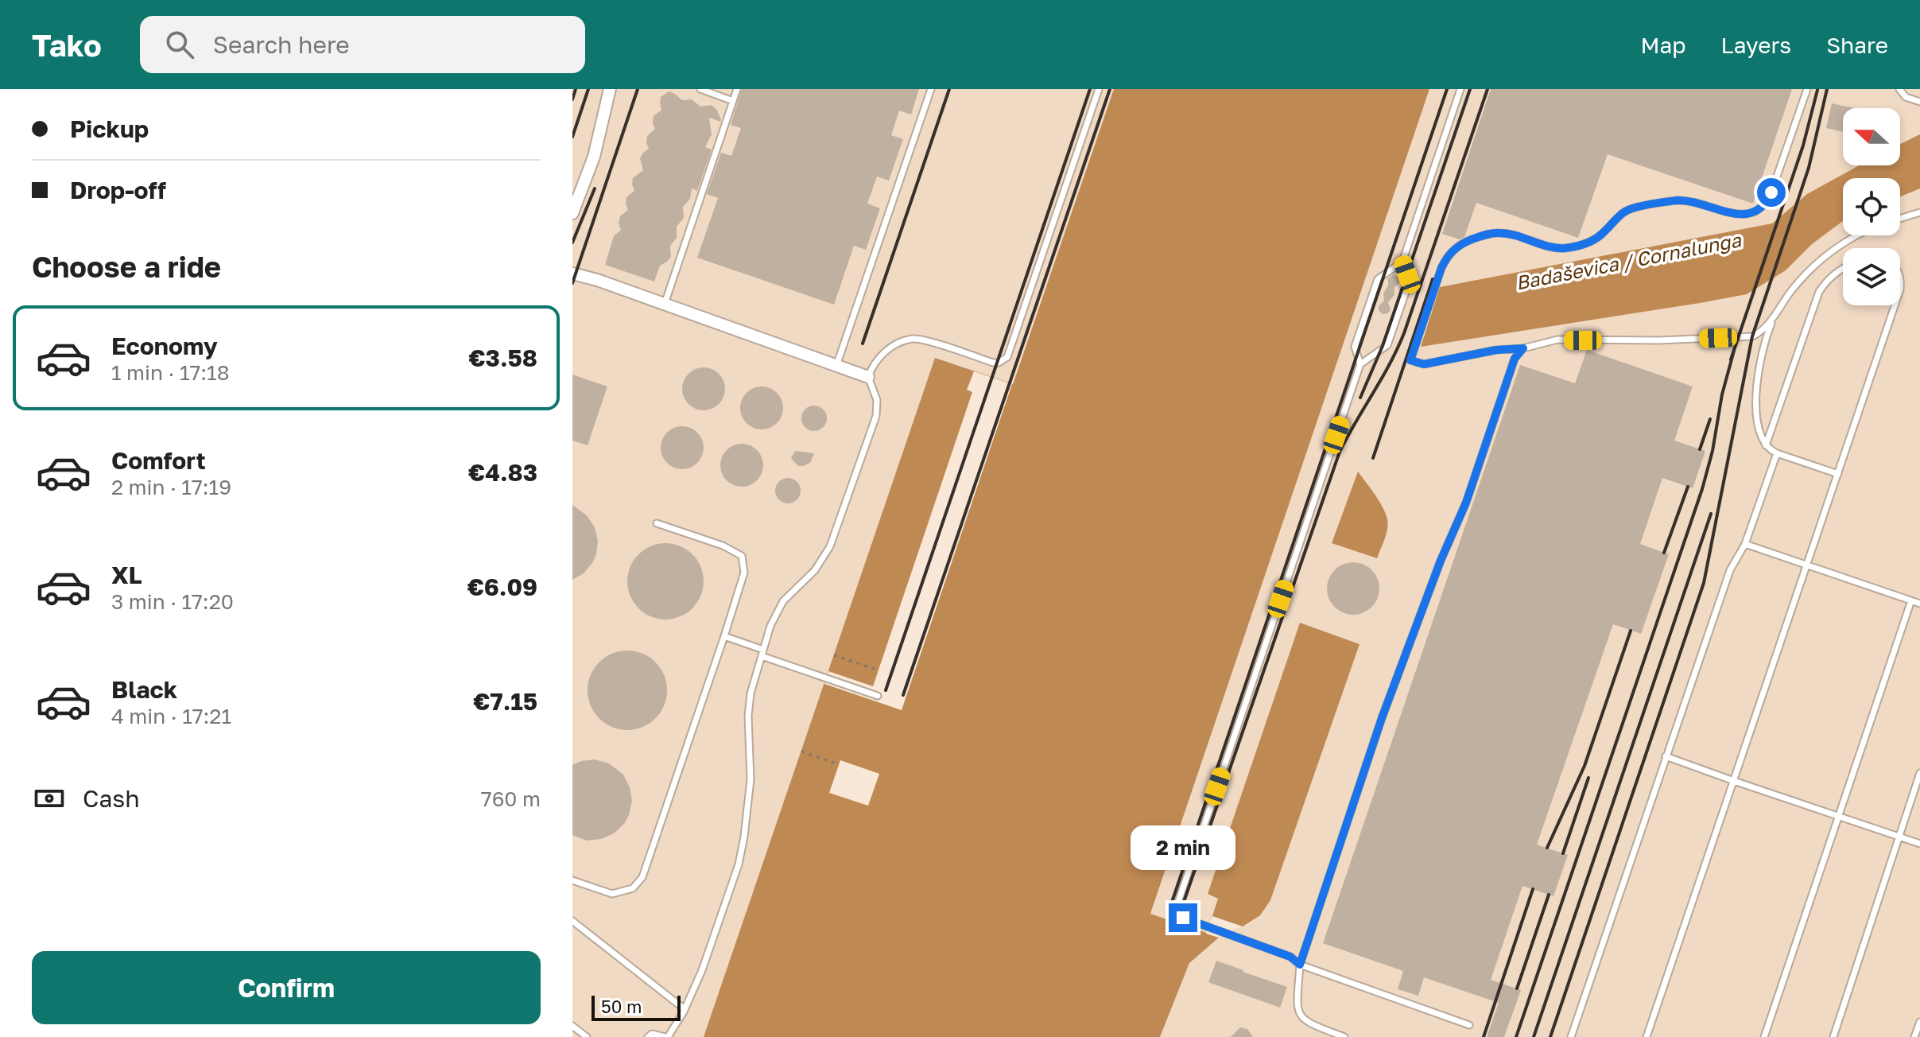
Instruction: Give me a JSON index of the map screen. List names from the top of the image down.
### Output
{
  "water": ["Badaševica / Cornalunga"],
  "scale_bar": "50 m",
  "north": "left",
  "page": {
    "header": "Tako",
    "search": "Search here",
    "nav": ["Map", "Layers", "Share"],
    "banner": ["Pickup", "Drop-off"],
    "heading": "Choose a ride",
    "list": [
      {
        "name": "Economy",
        "note": "1 min · 17:18",
        "value": "€3.58"
      },
      {
        "name": "Comfort",
        "note": "2 min · 17:19",
        "value": "€4.83"
      },
      {
        "name": "XL",
        "note": "3 min · 17:20",
        "value": "€6.09"
      },
      {
        "name": "Black",
        "note": "4 min · 17:21",
        "value": "€7.15"
      }
    ],
    "pay": ["Cash", "760 m"],
    "bubble": "2 min",
    "buttons": "Confirm",
    "scale": "50 m"
  }
}
